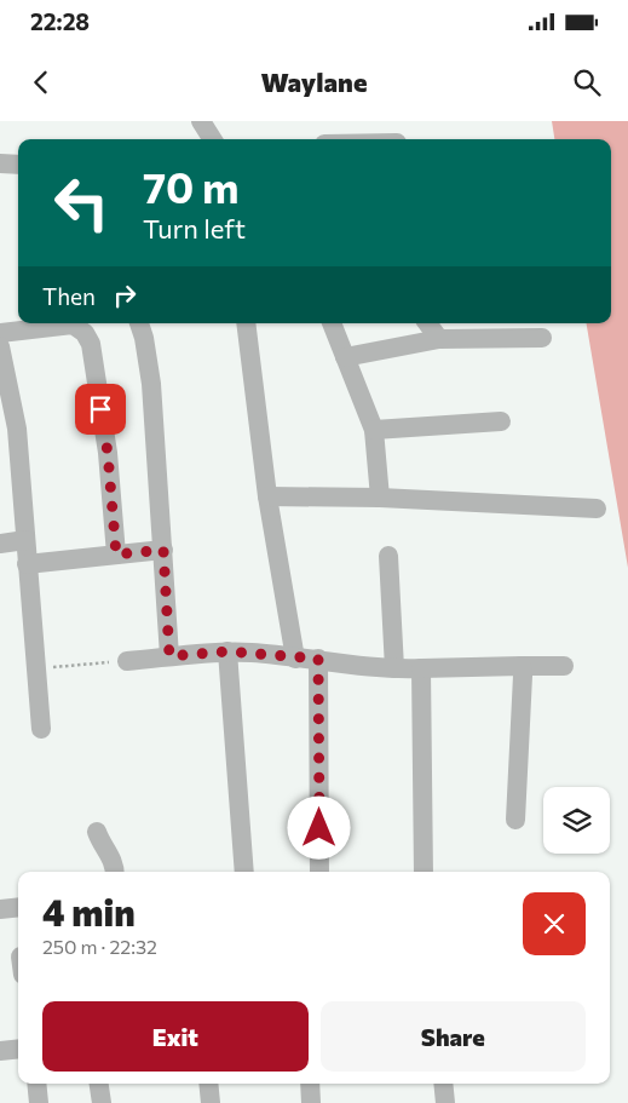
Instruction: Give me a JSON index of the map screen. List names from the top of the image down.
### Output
{
  "page": {
    "status": "22:28",
    "header": "Waylane",
    "turn": ["70 m", "Turn left"],
    "then": "Then",
    "heading": ["4 min", "250 m · 22:32"],
    "buttons": ["Exit", "Share"]
  }
}
